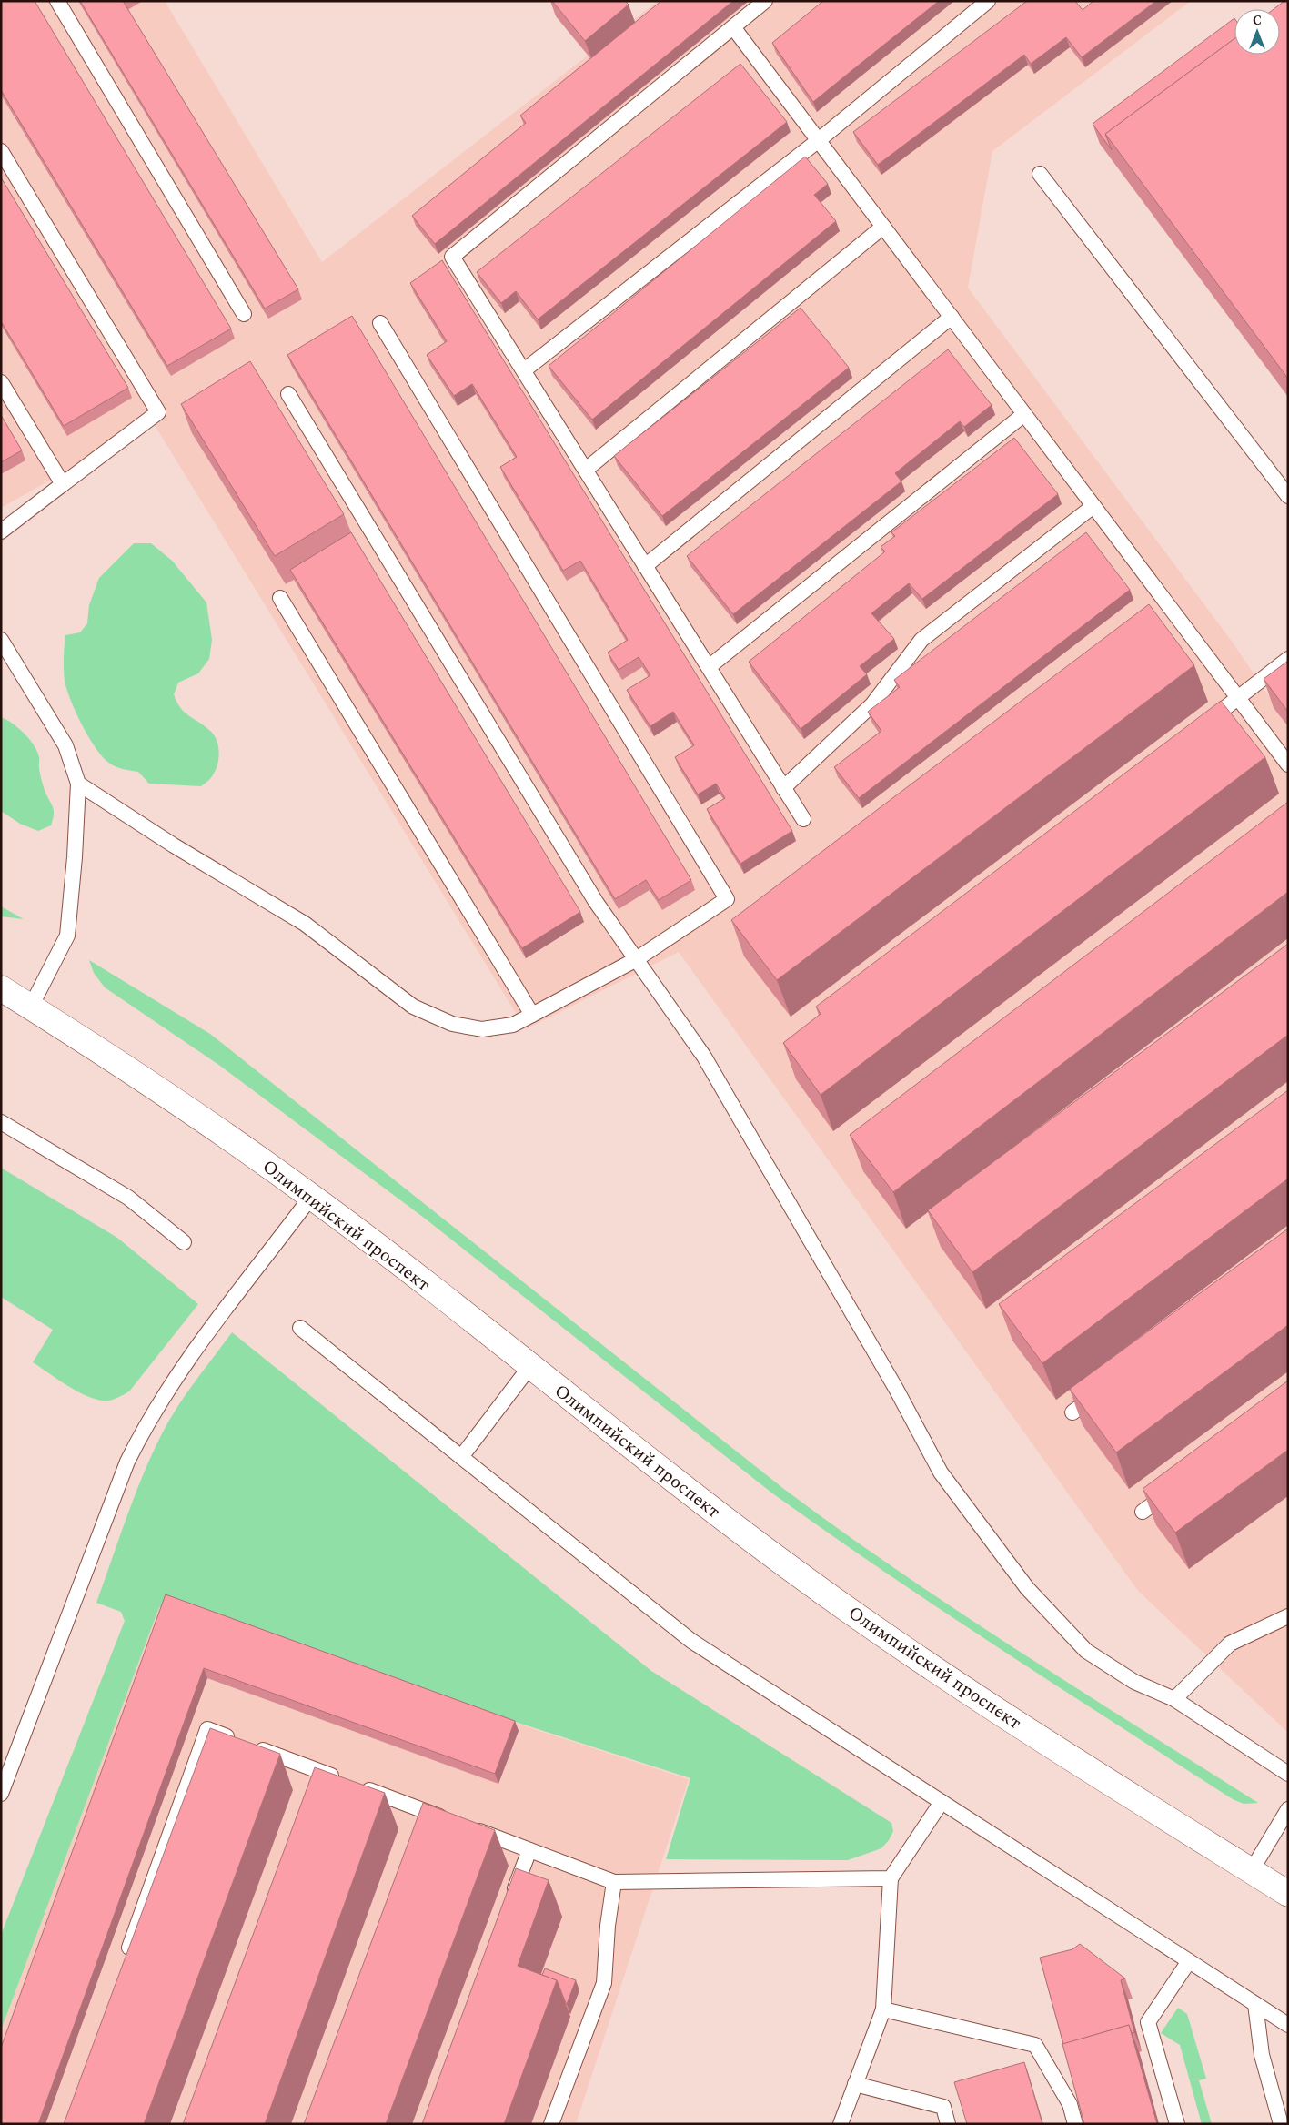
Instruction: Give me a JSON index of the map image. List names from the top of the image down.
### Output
{
  "streets": {
    "street": ["Олимпийский проспект"]
  },
  "north": "top"
}
